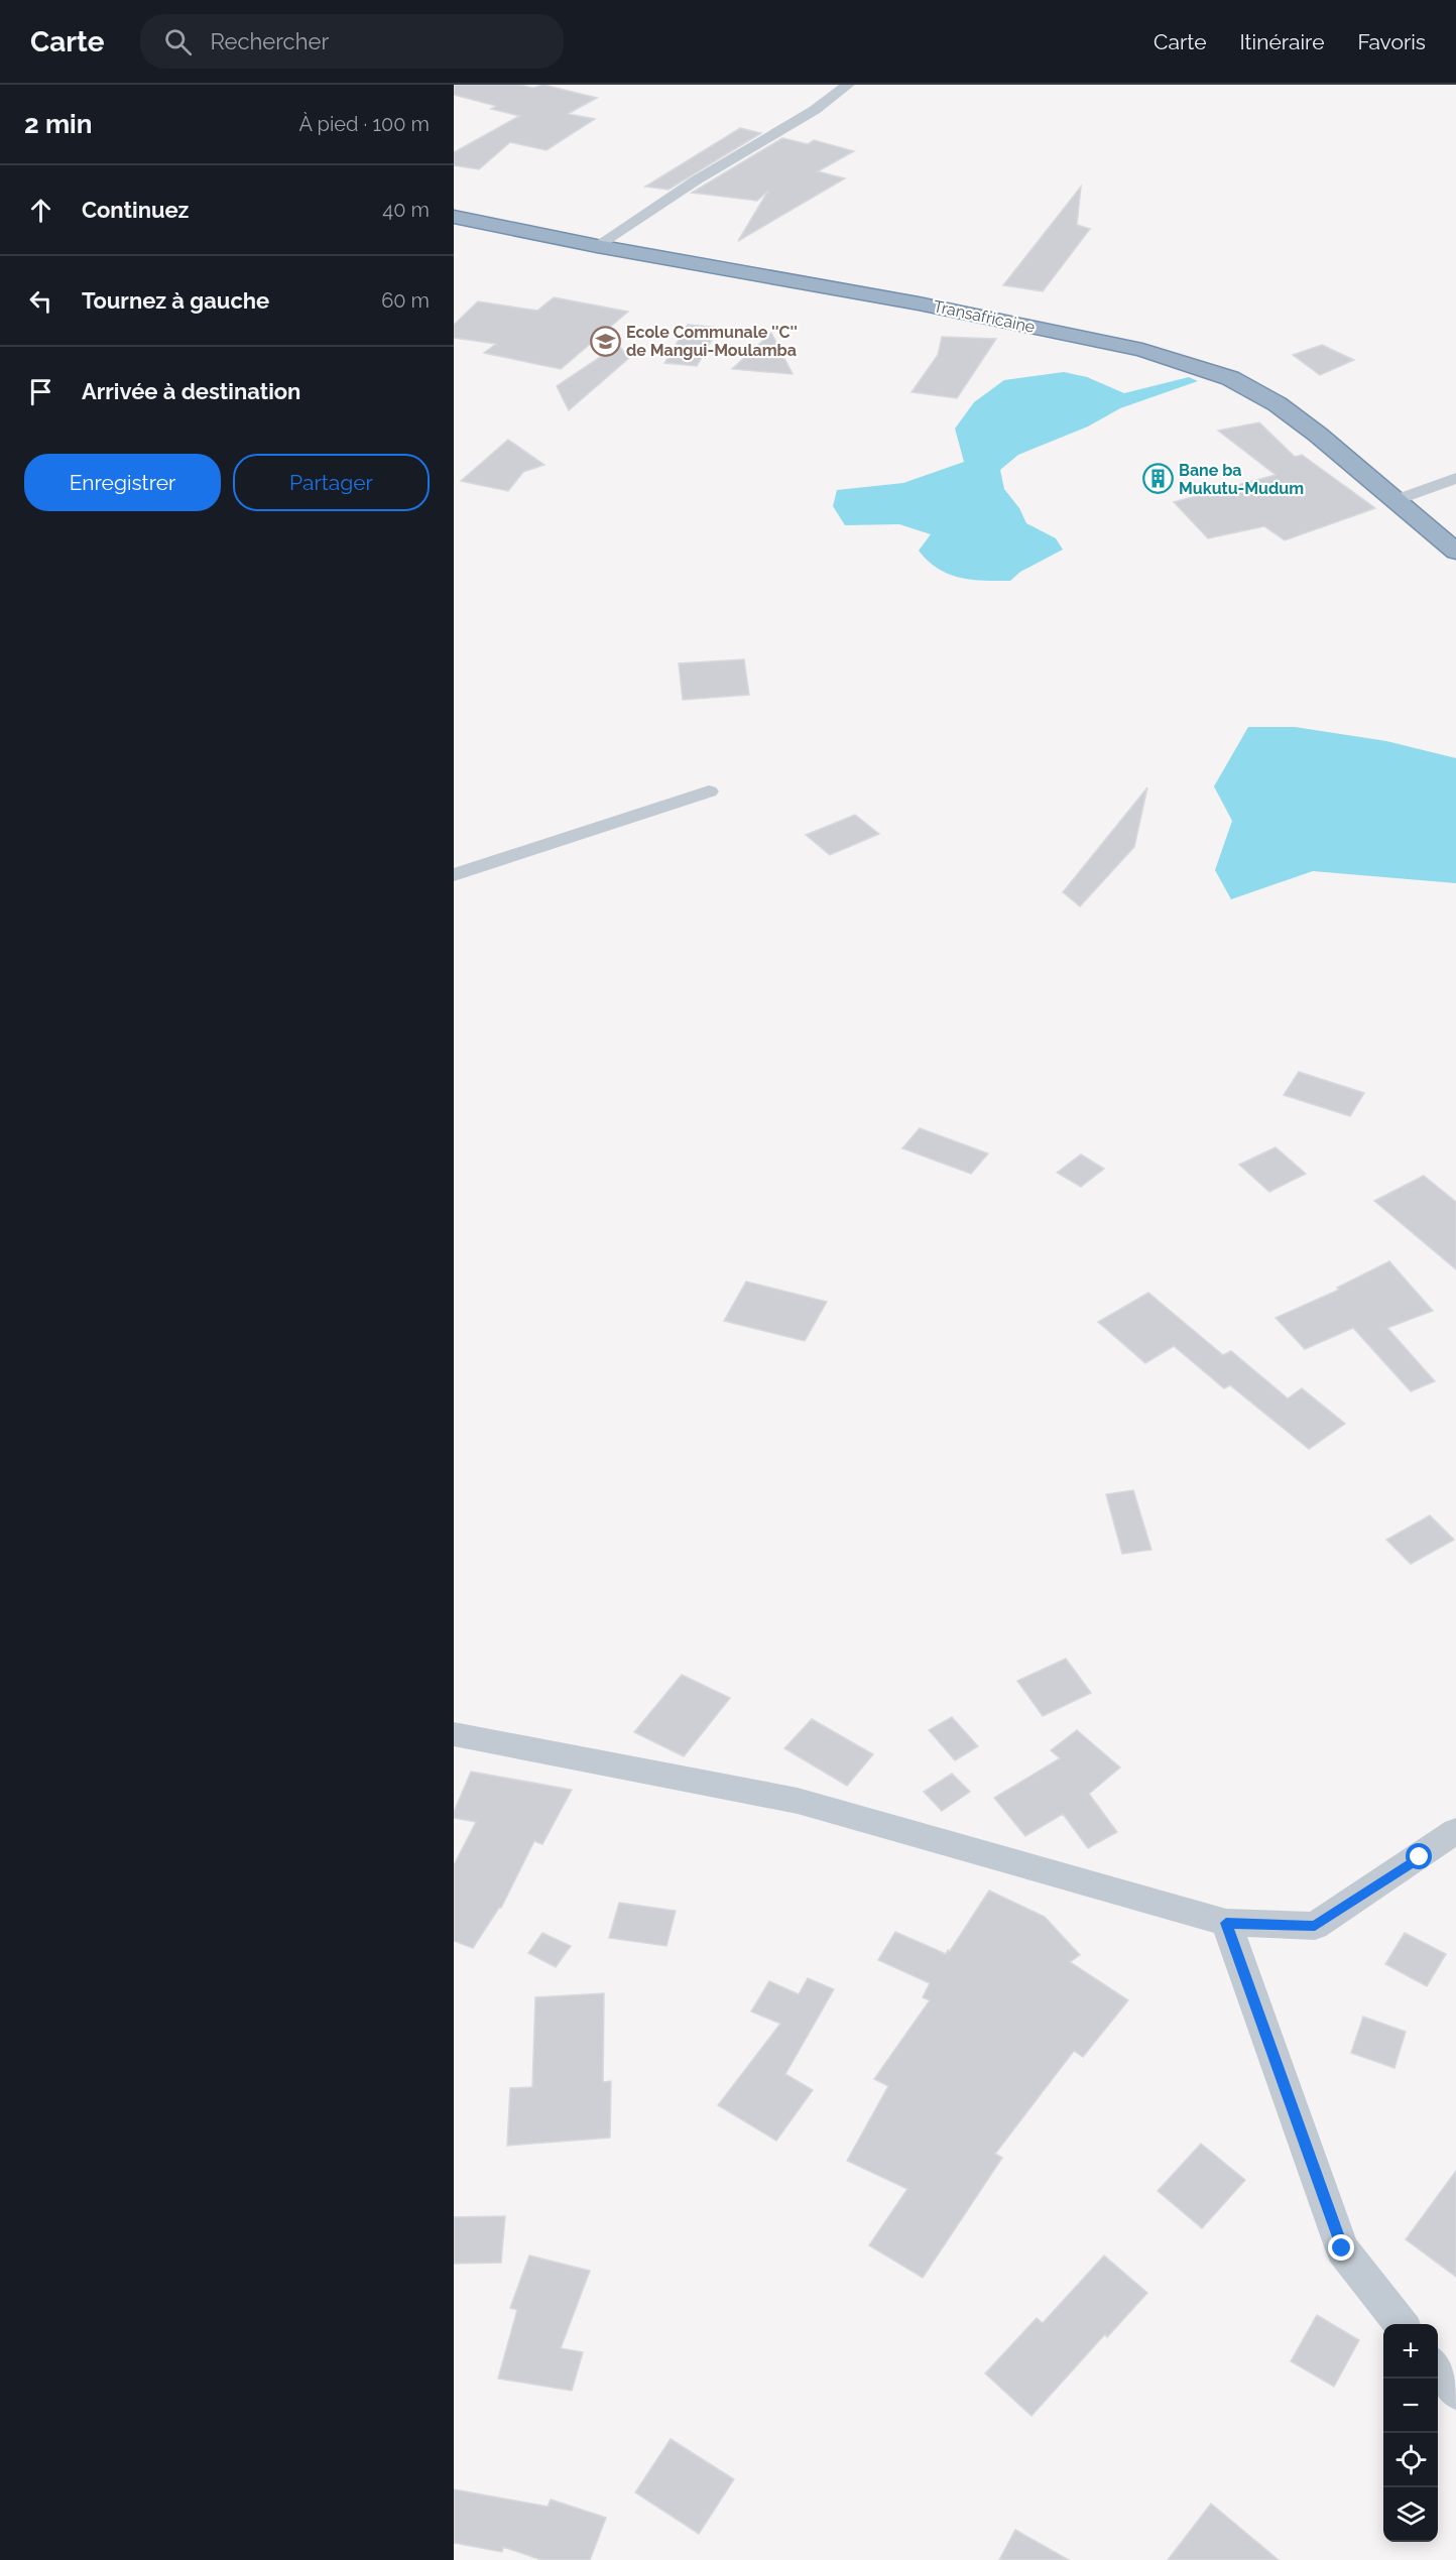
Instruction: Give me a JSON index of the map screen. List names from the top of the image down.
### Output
{
  "streets": {
    "highway": ["Transafricaine"]
  },
  "places": {
    "school or university": ["Ecole Communale ''C'' de Mangui-Moulamba"],
    "building": ["Bane ba Mukutu-Mudum"]
  },
  "page": {
    "header": "Carte",
    "search": "Rechercher",
    "nav": ["Carte", "Itinéraire", "Favoris"],
    "heading": ["2 min", "À pied · 100 m"],
    "list": [
      ["Continuez", "40 m"],
      ["Tournez à gauche", "60 m"],
      "Arrivée à destination"
    ],
    "buttons": ["Enregistrer", "Partager"],
    "map_buttons": ["+", "−"]
  }
}
